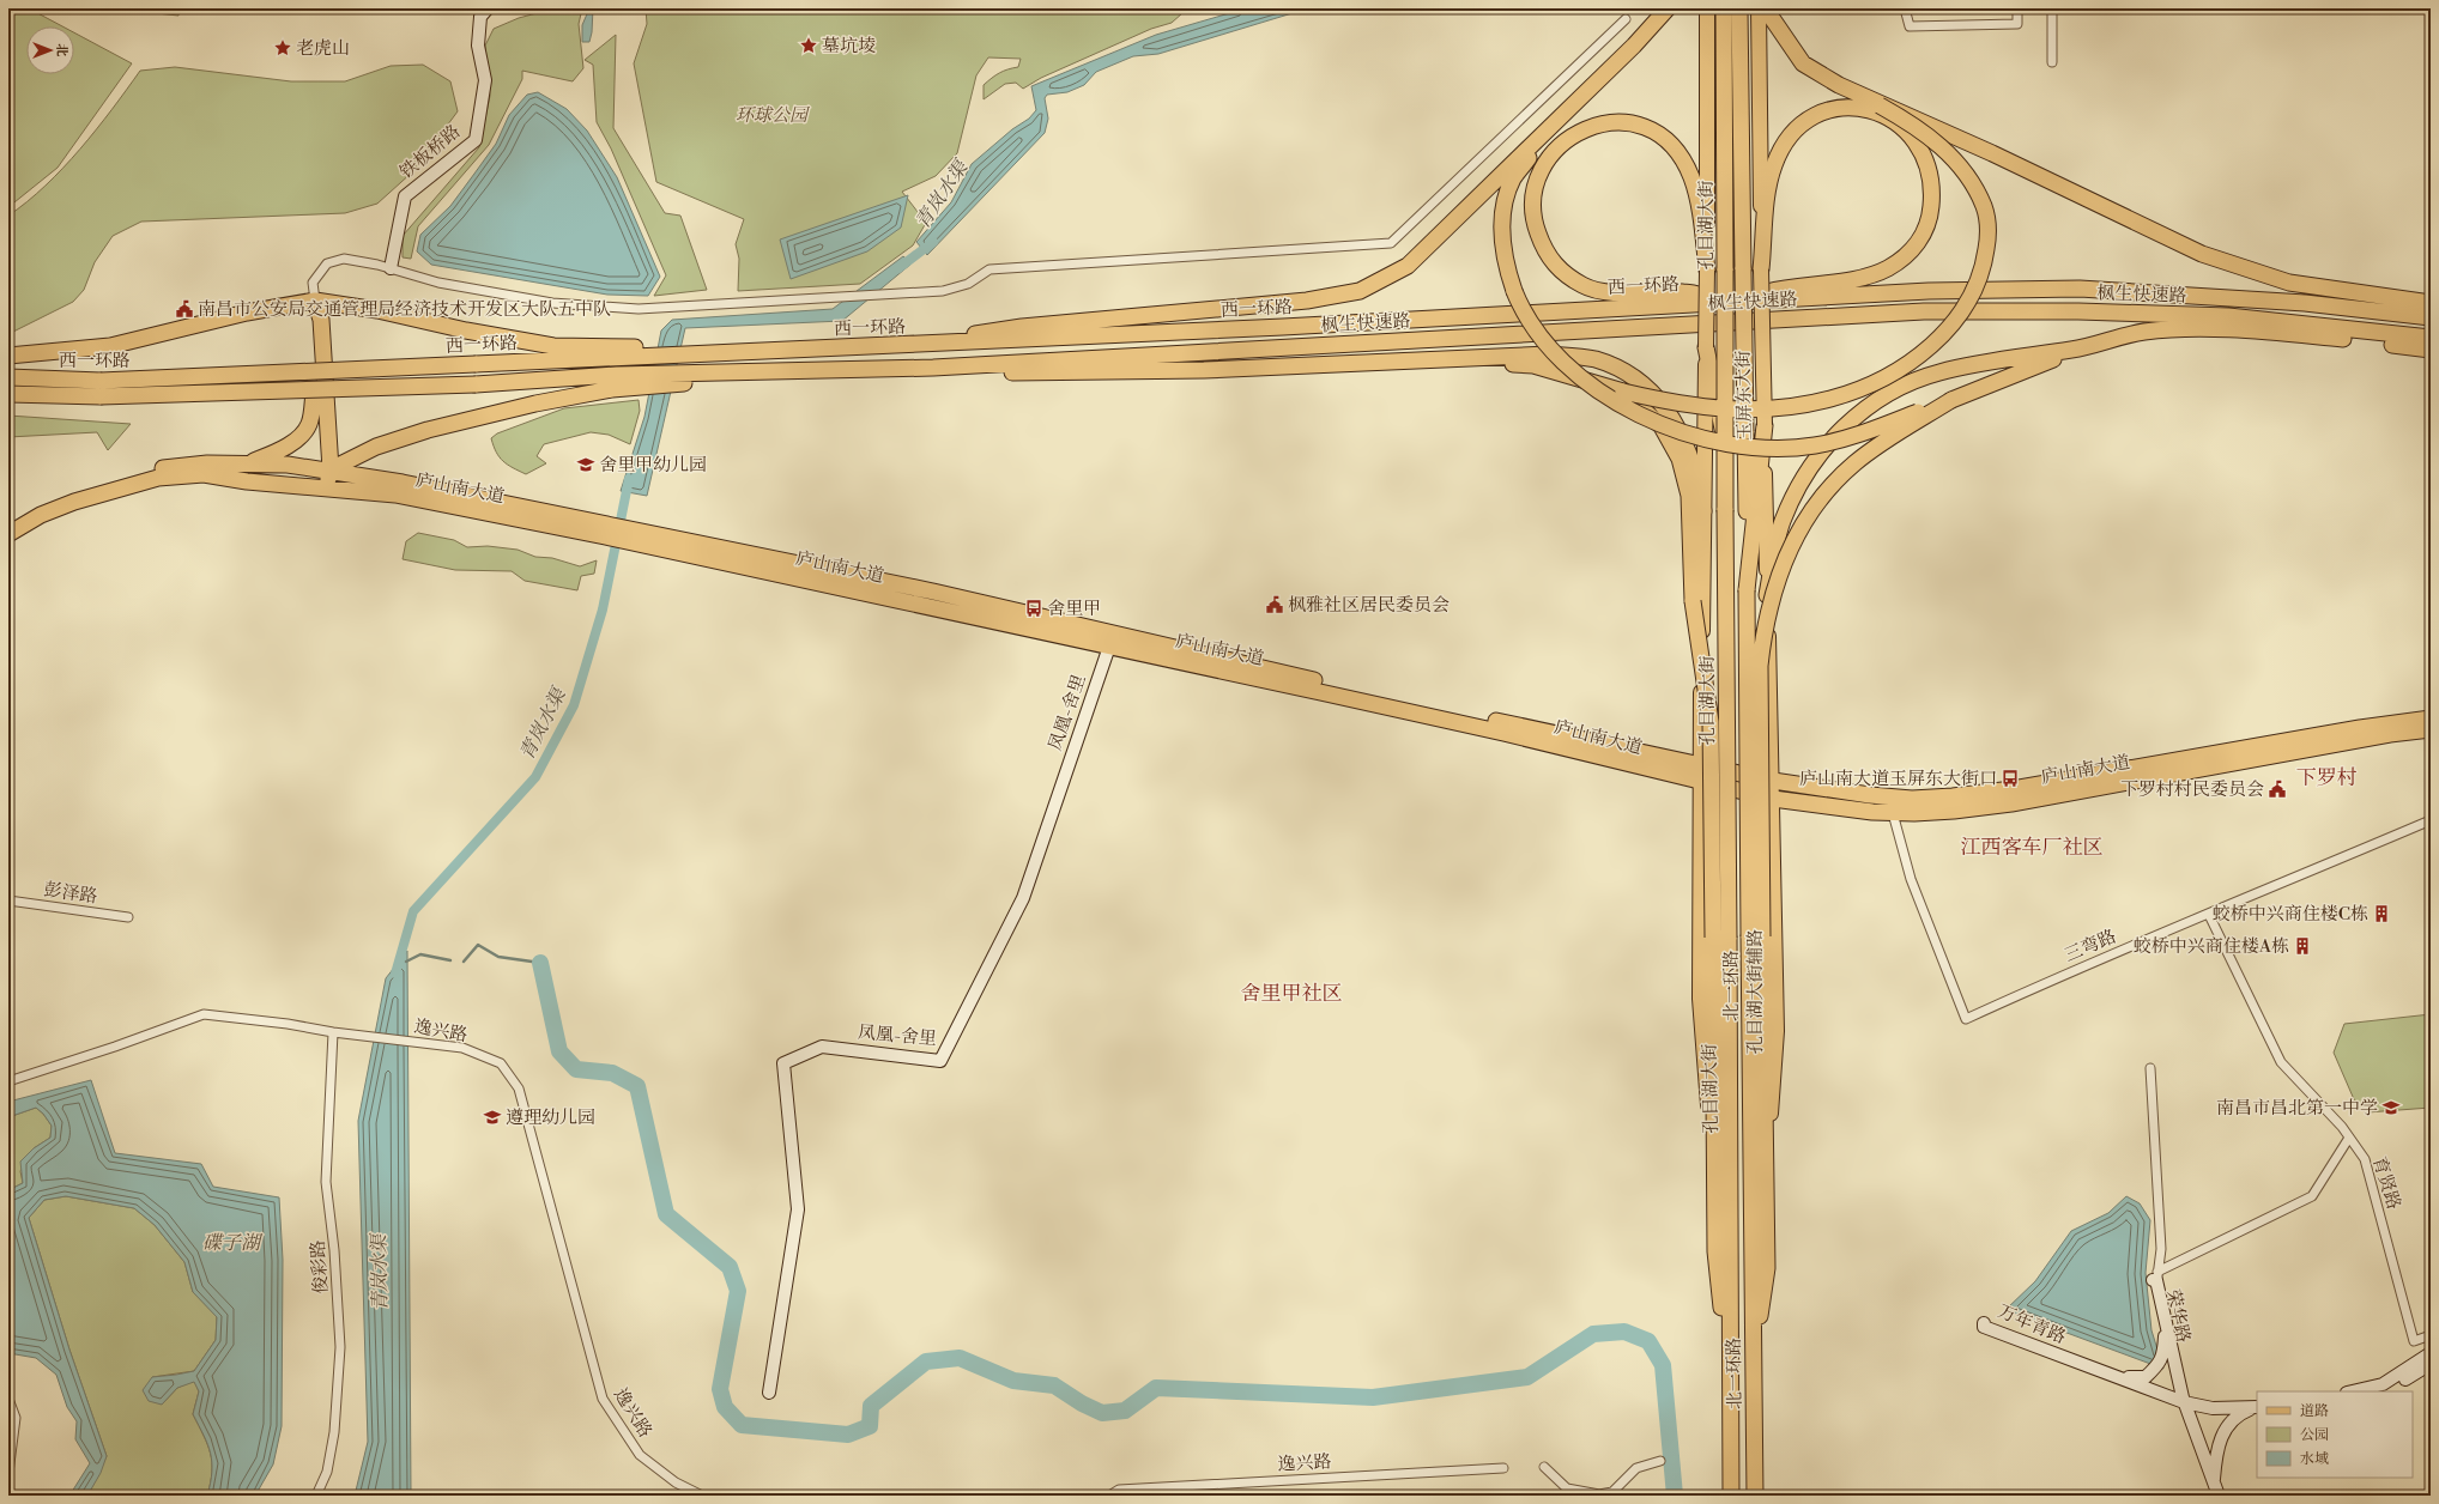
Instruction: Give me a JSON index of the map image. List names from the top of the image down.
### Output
{
  "streets": {
    "highway": [
      "孔目湖大街",
      "西一环路",
      "枫生快速路",
      "庐山南大道",
      "北一环路"
    ],
    "main road": ["玉屏东大街", "孔目湖大街辅路"],
    "street": [
      "铁板桥路",
      "凤凰-舍里",
      "彭泽路",
      "三弯路",
      "逸兴路",
      "育贤路",
      "俊彩路",
      "荣华路",
      "万年青路"
    ]
  },
  "crossings": [
    ["孔目湖大街", "北一环路"],
    ["西一环路", "枫生快速路"],
    ["玉屏东大街", "庐山南大道"],
    ["玉屏东大街", "孔目湖大街辅路"],
    ["庐山南大道", "凤凰-舍里"],
    ["庐山南大道", "三弯路"],
    ["庐山南大道", "孔目湖大街辅路"],
    ["三弯路", "育贤路"],
    ["逸兴路", "俊彩路"],
    ["荣华路", "万年青路"]
  ],
  "districts": ["下罗村", "江西客车厂社区", "舍里甲社区"],
  "water": ["青岚水渠", "碟子湖"],
  "parks": ["环球公园"],
  "places": {
    "place": ["墓坑堎", "老虎山"],
    "public building": ["南昌市公安局交通管理局经济技术开发区大队五中队", "枫雅社区居民委员会", "下罗村村民委员会"],
    "school or university": ["舍里甲幼儿园", "南昌市昌北第一中学", "遵理幼儿园"],
    "bus stop": ["舍里甲", "庐山南大道玉屏东大街口"],
    "building": ["蛟桥中兴商住楼C栋", "蛟桥中兴商住楼A栋"]
  },
  "legend": ["道路", "公园", "水域"],
  "north": "right"
}
